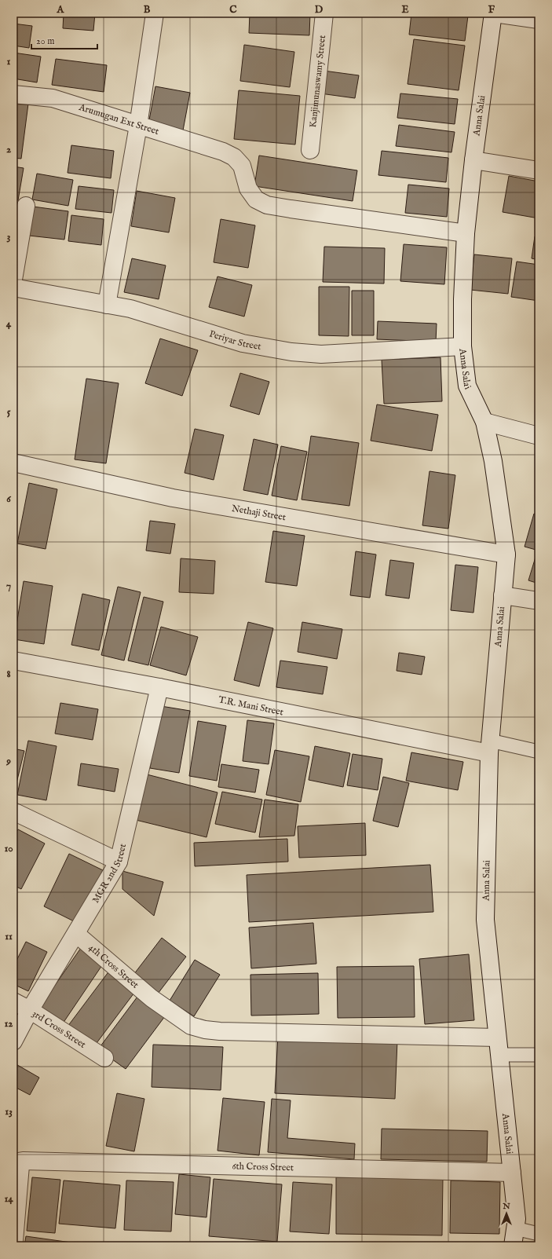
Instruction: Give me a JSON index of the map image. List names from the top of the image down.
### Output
{
  "streets": {
    "street": [
      "Kanjimunaswamy Street",
      "Anna Salai",
      "Arumugan Ext Street",
      "Periyar Street",
      "Nethaji Street",
      "T.R. Mani Street",
      "MGR 2nd Street",
      "4th Cross Street",
      "3rd Cross Street",
      "6th Cross Street"
    ]
  },
  "crossings": [
    ["Anna Salai", "Arumugan Ext Street"],
    ["Anna Salai", "Periyar Street"],
    ["Anna Salai", "Nethaji Street"],
    ["Anna Salai", "T.R. Mani Street"],
    ["Anna Salai", "4th Cross Street"],
    ["Anna Salai", "6th Cross Street"],
    ["T.R. Mani Street", "MGR 2nd Street"],
    ["MGR 2nd Street", "4th Cross Street"],
    ["MGR 2nd Street", "3rd Cross Street"]
  ],
  "scale_bar": "20 m",
  "north": "top",
  "grid": {
    "columns": [
      "A",
      "B",
      "C",
      "D",
      "E",
      "F"
    ],
    "rows": [
      "1",
      "2",
      "3",
      "4",
      "5",
      "6",
      "7",
      "8",
      "9",
      "10",
      "11",
      "12",
      "13",
      "14"
    ]
  }
}
